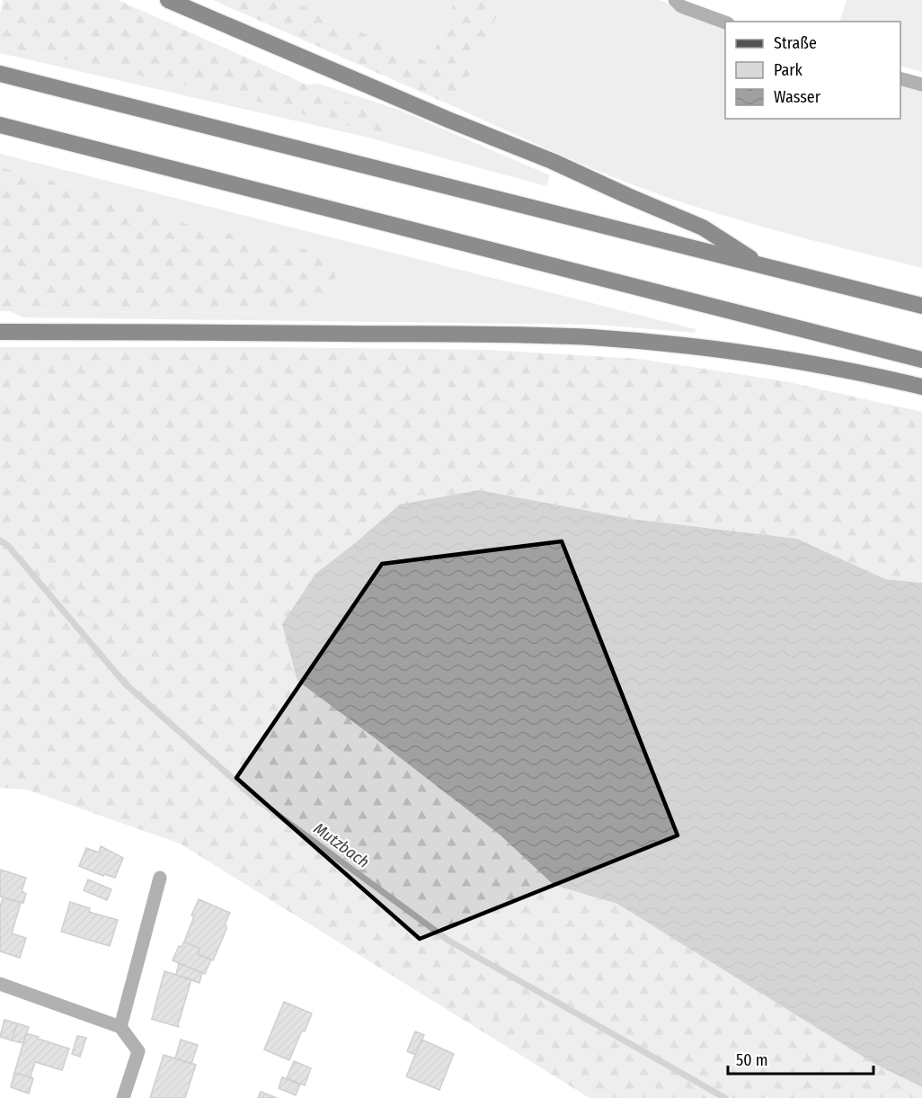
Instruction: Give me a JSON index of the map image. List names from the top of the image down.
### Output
{
  "water": ["Mutzbach"],
  "legend": ["Straße", "Park", "Wasser"],
  "scale_bar": "50 m"
}
